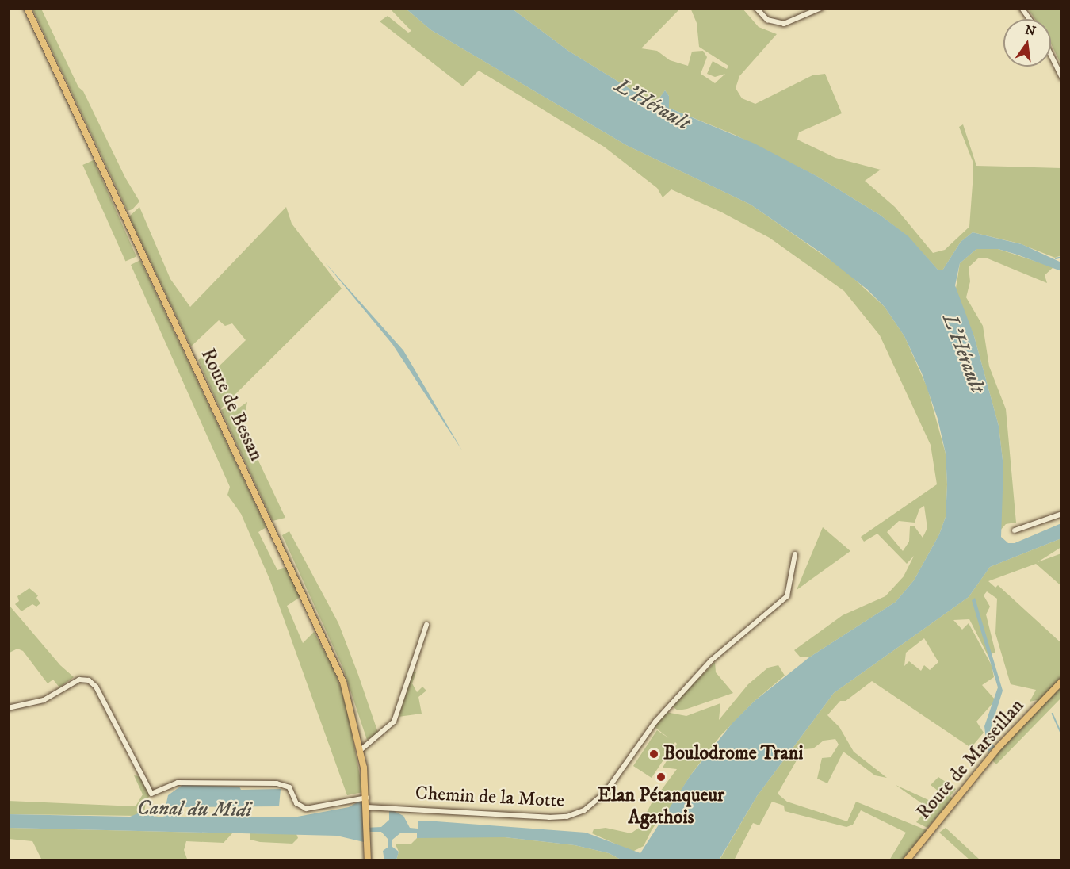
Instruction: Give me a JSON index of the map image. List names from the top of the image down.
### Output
{
  "streets": {
    "main road": ["Route de Bessan", "Route de Marseillan"],
    "street": ["Chemin de la Motte"]
  },
  "crossings": [
    ["Route de Bessan", "Chemin de la Motte"]
  ],
  "water": ["L'Hérault", "Canal du Midi"],
  "places": ["Boulodrome Trani", "Elan Pétanqueur Agathois"],
  "north": "top"
}
